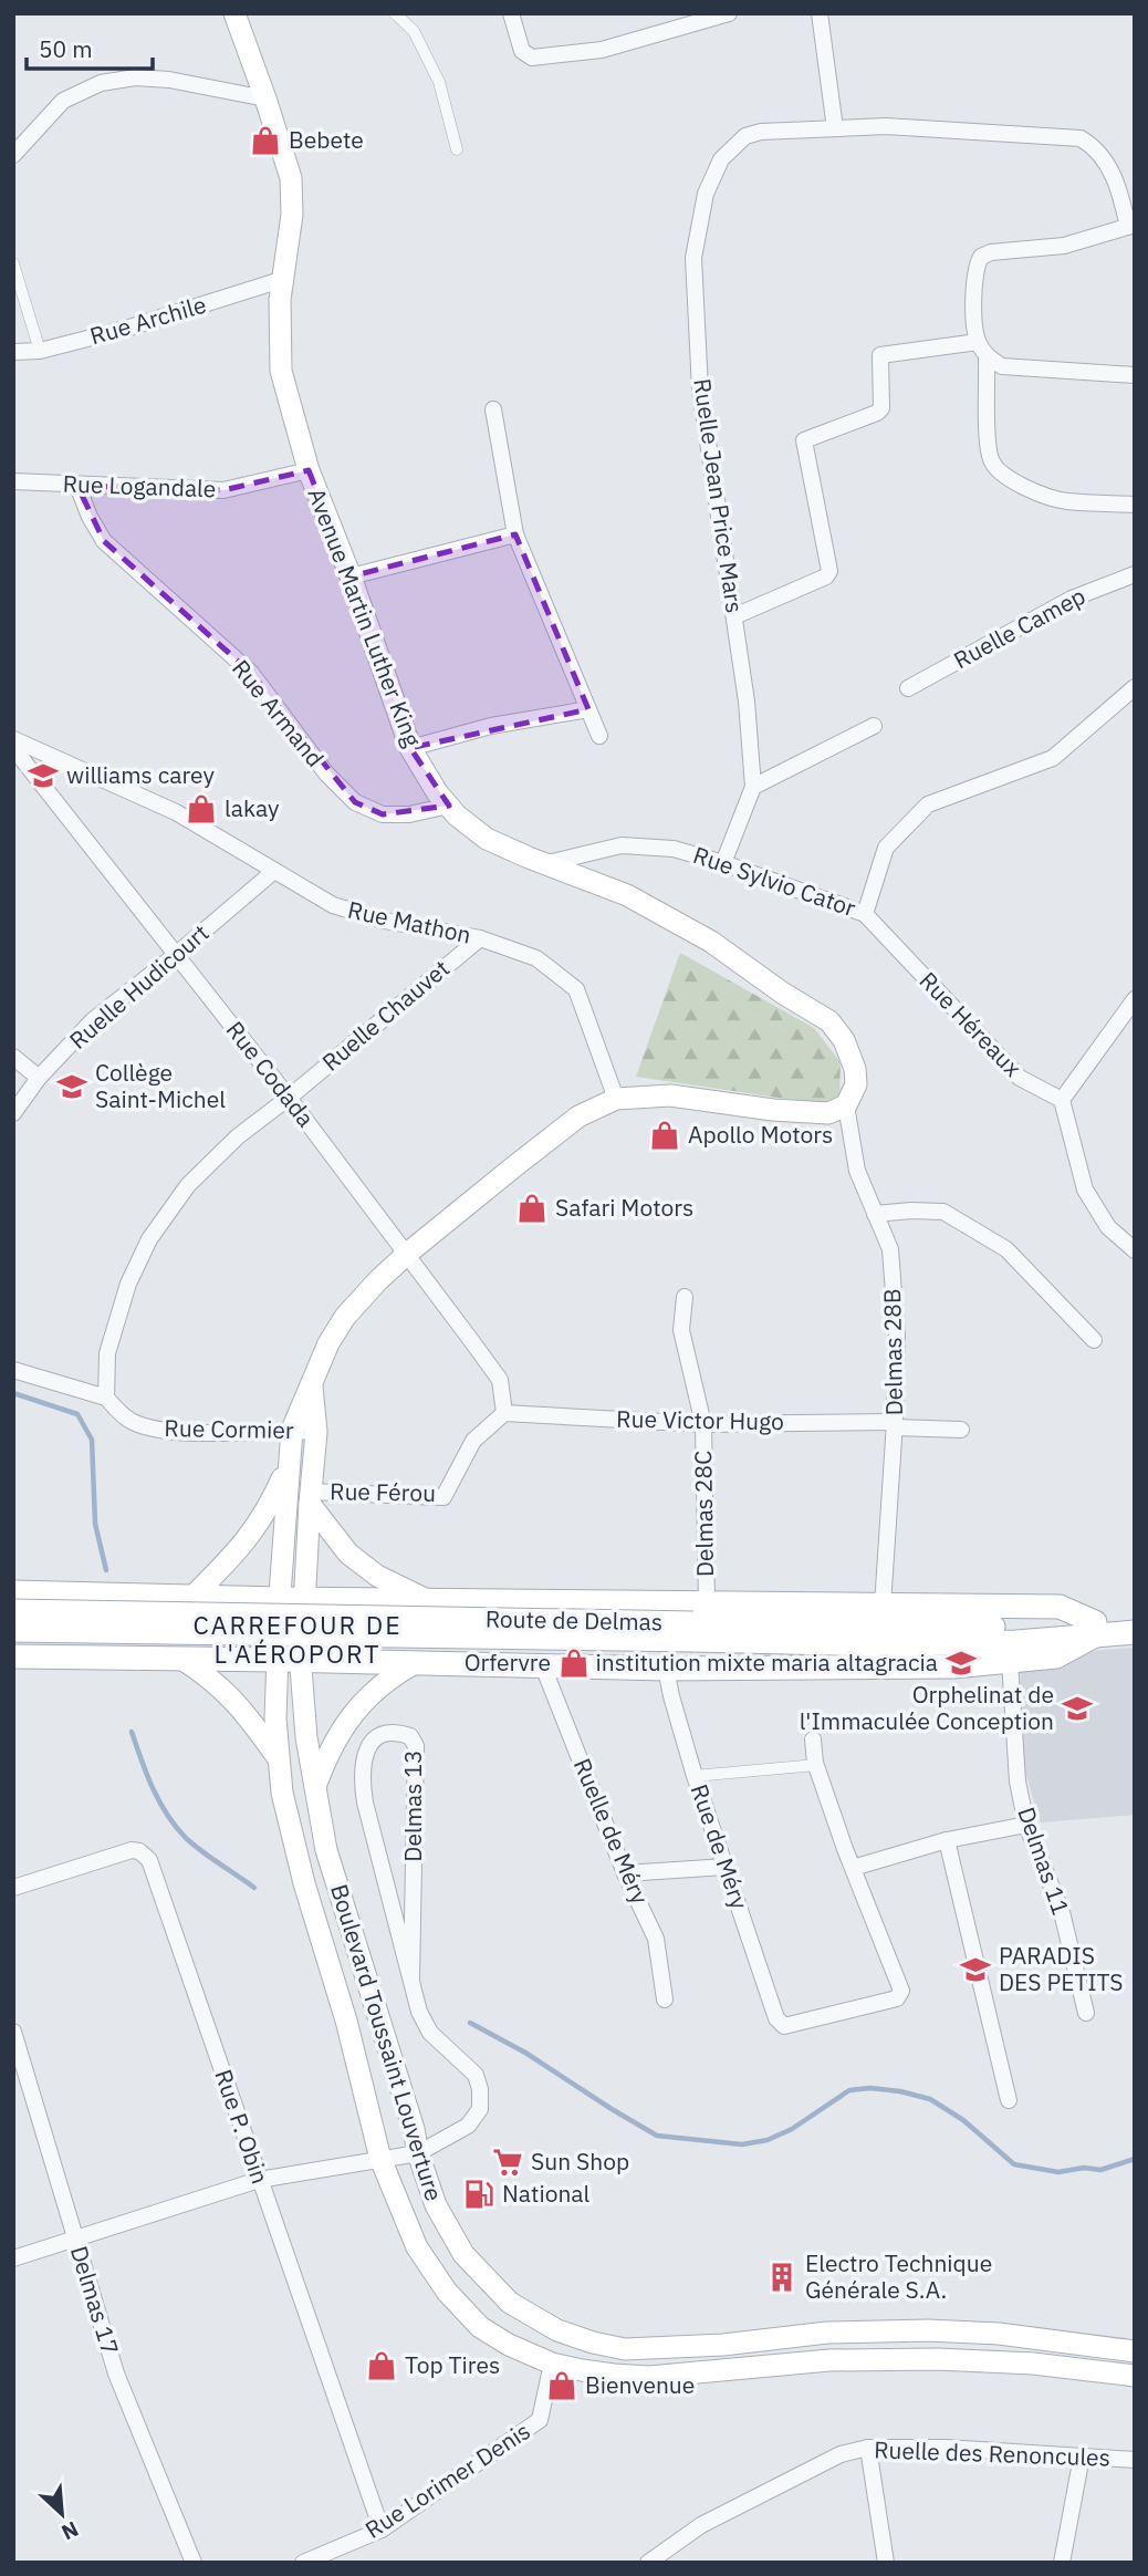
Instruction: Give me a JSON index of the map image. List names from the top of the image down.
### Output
{
  "streets": {
    "main road": ["Avenue Martin Luther King", "Route de Delmas", "Boulevard Toussaint Louverture"],
    "street": [
      "Rue Archile",
      "Rue Logandale",
      "Ruelle Jean Price Mars",
      "Ruelle Camep",
      "Rue Armand",
      "Rue Sylvio Cator",
      "Rue Mathon",
      "Ruelle Hudicourt",
      "Ruelle Chauvet",
      "Rue Héreaux",
      "Rue Codada",
      "Delmas 28B",
      "Rue Victor Hugo",
      "Rue Cormier",
      "Rue Férou",
      "Delmas 28C",
      "Delmas 13",
      "Ruelle de Méry",
      "Rue de Méry",
      "Delmas 11",
      "Rue P. Obin",
      "Delmas 17",
      "Ruelle des Renoncules",
      "Rue Lorimer Denis"
    ]
  },
  "crossings": [
    ["Rue Archile", "Avenue Martin Luther King"],
    ["Rue Logandale", "Avenue Martin Luther King"],
    ["Rue Logandale", "Rue Armand"],
    ["Ruelle Jean Price Mars", "Rue Sylvio Cator"],
    ["Avenue Martin Luther King", "Rue Armand"],
    ["Avenue Martin Luther King", "Rue Sylvio Cator"],
    ["Avenue Martin Luther King", "Delmas 28B"],
    ["Rue Sylvio Cator", "Rue Héreaux"],
    ["Rue Mathon", "Ruelle Hudicourt"],
    ["Rue Mathon", "Ruelle Chauvet"],
    ["Ruelle Hudicourt", "Rue Codada"],
    ["Ruelle Chauvet", "Rue Codada"],
    ["Ruelle Chauvet", "Rue Cormier"],
    ["Rue Codada", "Rue Victor Hugo"],
    ["Rue Codada", "Rue Férou"],
    ["Delmas 28B", "Rue Victor Hugo"],
    ["Rue Victor Hugo", "Rue Férou"],
    ["Rue Victor Hugo", "Delmas 28C"],
    ["Delmas 13", "Boulevard Toussaint Louverture"],
    ["Boulevard Toussaint Louverture", "Rue Lorimer Denis"],
    ["Rue P. Obin", "Rue Lorimer Denis"]
  ],
  "districts": ["CARREFOUR DE L'AÉROPORT"],
  "places": {
    "shop": [
      "Bebete",
      "lakay",
      "Apollo Motors",
      "Safari Motors",
      "Orfervre",
      "Top Tires",
      "Bienvenue"
    ],
    "school or university": [
      "williams carey",
      "Collège Saint-Michel",
      "institution mixte maria altagracia",
      "Orphelinat de l'Immaculée Conception",
      "PARADIS DES PETITS"
    ],
    "supermarket": ["Sun Shop"],
    "fuel station": ["National"],
    "building": ["Electro Technique Générale S.A."]
  },
  "scale_bar": "50 m",
  "north": "bottom right"
}
